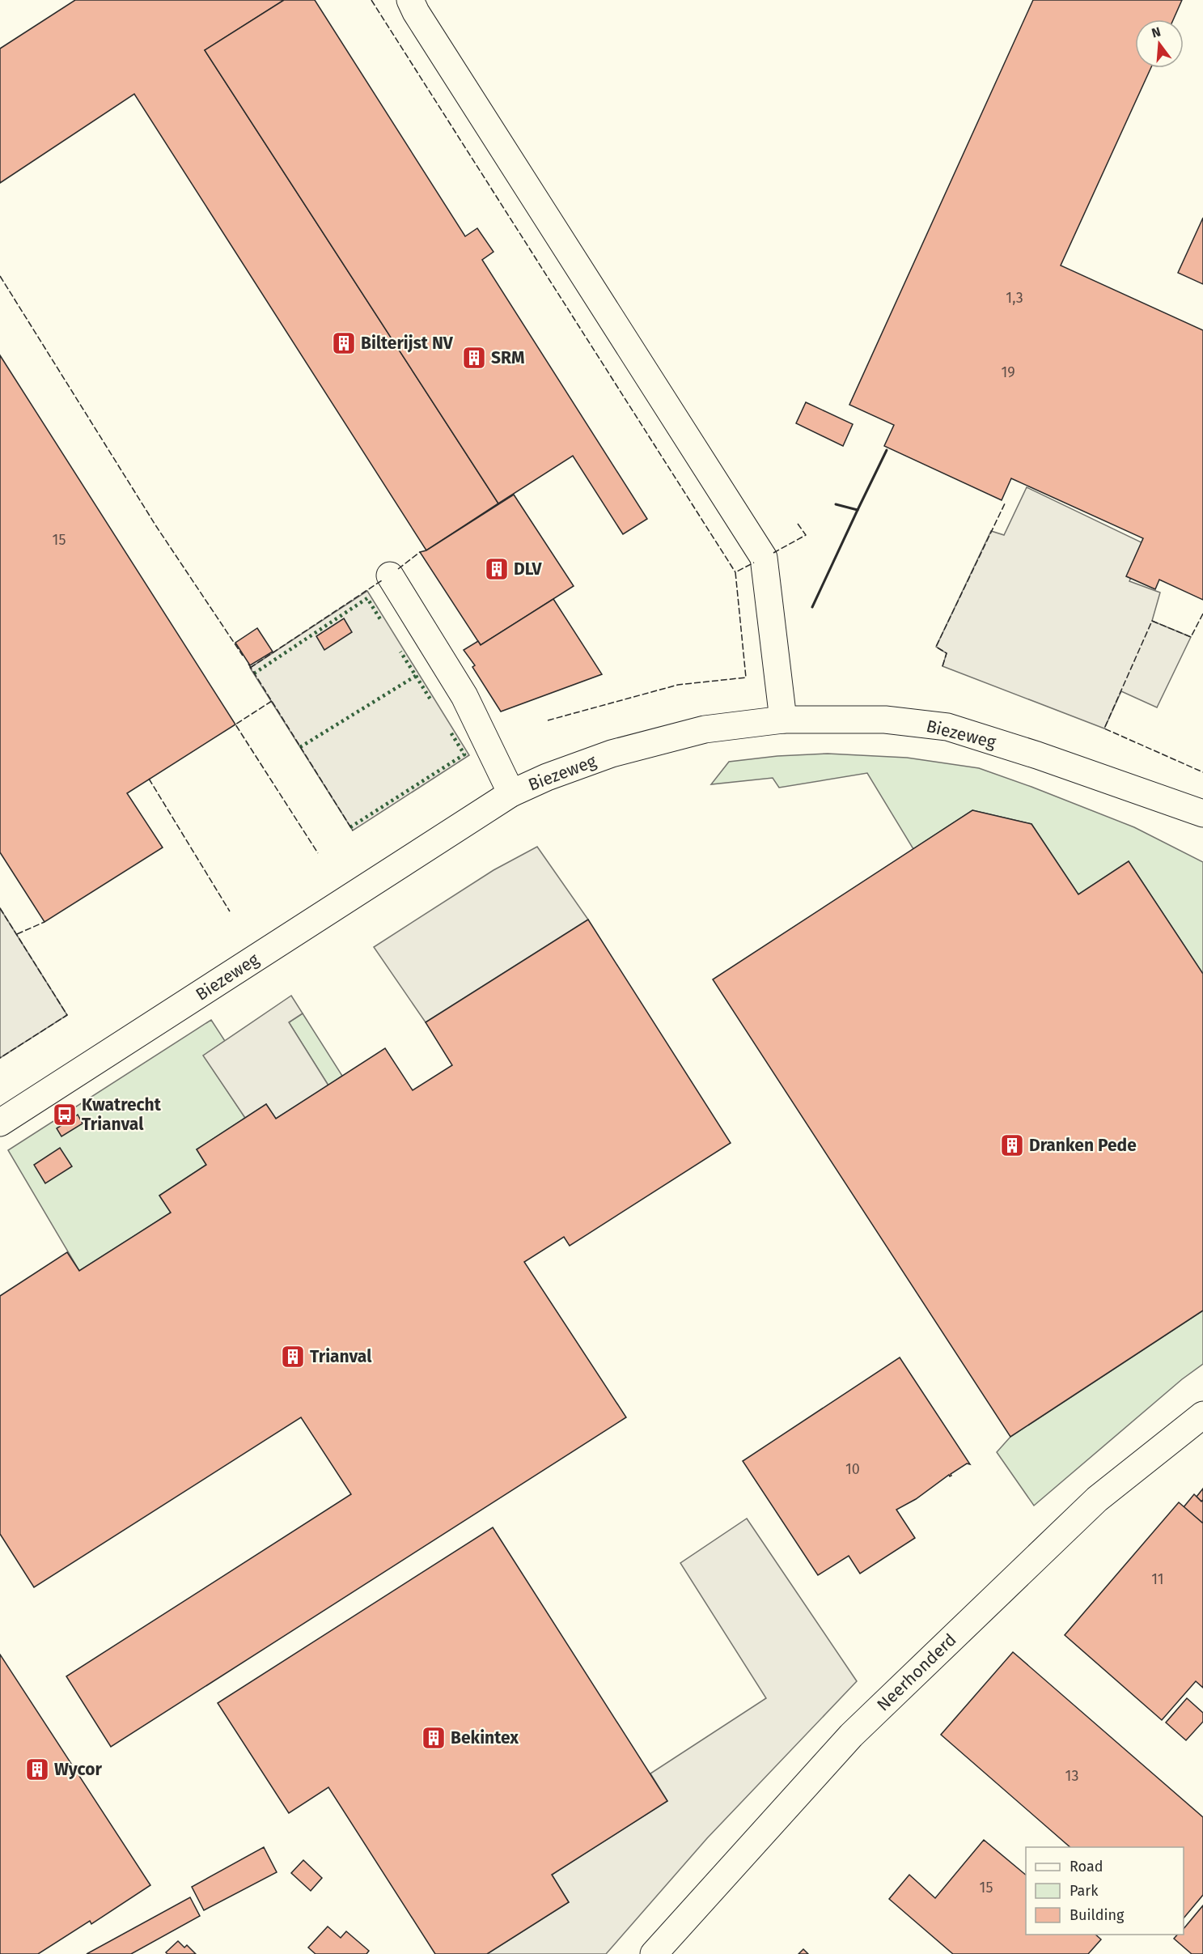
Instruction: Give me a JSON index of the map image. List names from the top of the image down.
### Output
{
  "streets": {
    "street": ["Biezeweg", "Neerhonderd"]
  },
  "places": {
    "building": [
      "Bilterijst NV",
      "SRM",
      "DLV",
      "Dranken Pede",
      "Trianval",
      "Bekintex",
      "Wycor"
    ],
    "bus stop": ["Kwatrecht Trianval"]
  },
  "house_numbers": [
    "1,3",
    "19",
    "15",
    "10",
    "11",
    "13",
    "15"
  ],
  "legend": ["Road", "Park", "Building"],
  "north": "top"
}
